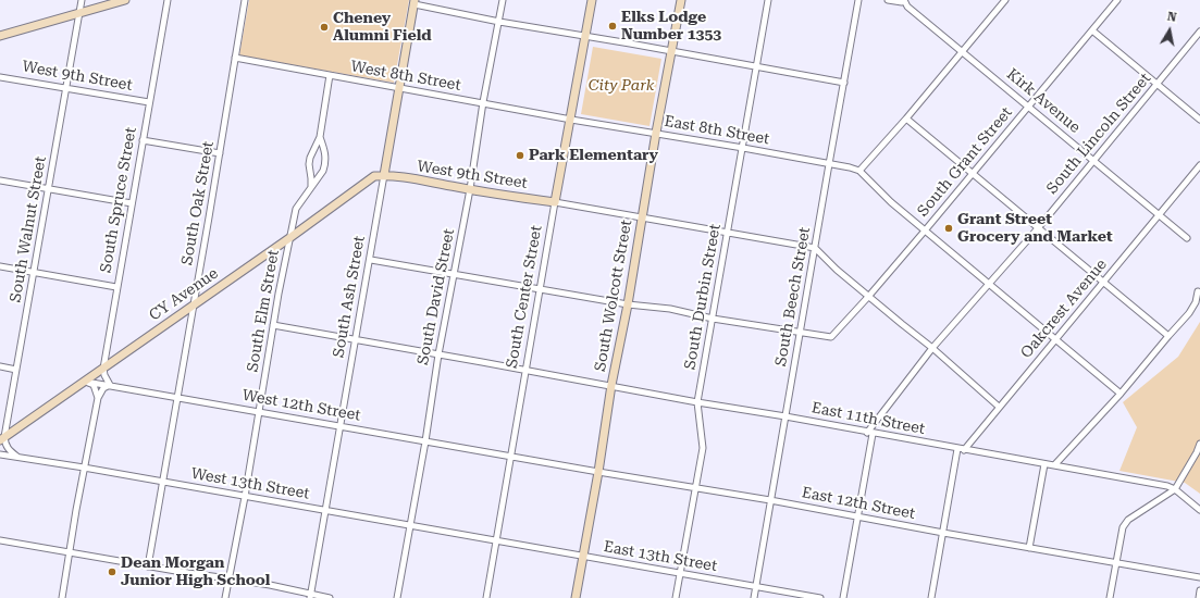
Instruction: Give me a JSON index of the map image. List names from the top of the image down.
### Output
{
  "streets": {
    "main road": [
      "West 9th Street",
      "CY Avenue",
      "South Wolcott Street",
      "South Ash Street",
      "South Center Street"
    ],
    "street": [
      "West 8th Street",
      "Kirk Avenue",
      "East 8th Street",
      "South Lincoln Street",
      "South Grant Street",
      "South Spruce Street",
      "South Oak Street",
      "South Walnut Street",
      "South David Street",
      "South Durbin Street",
      "South Beech Street",
      "Oakcrest Avenue",
      "South Elm Street",
      "West 12th Street",
      "East 11th Street",
      "West 13th Street",
      "East 12th Street",
      "East 13th Street"
    ]
  },
  "crossings": [
    ["West 9th Street", "South Spruce Street"],
    ["West 9th Street", "South Walnut Street"],
    ["West 9th Street", "CY Avenue"],
    ["West 9th Street", "South Ash Street"],
    ["West 9th Street", "South David Street"],
    ["West 9th Street", "South Center Street"],
    ["West 8th Street", "East 8th Street"],
    ["West 8th Street", "South Oak Street"],
    ["West 8th Street", "South Ash Street"],
    ["West 8th Street", "South David Street"],
    ["West 8th Street", "South Center Street"],
    ["West 8th Street", "South Elm Street"],
    ["Kirk Avenue", "South Lincoln Street"],
    ["Kirk Avenue", "South Grant Street"],
    ["Kirk Avenue", "Oakcrest Avenue"],
    ["East 8th Street", "South Wolcott Street"],
    ["East 8th Street", "South Center Street"],
    ["East 8th Street", "South Durbin Street"],
    ["East 8th Street", "South Beech Street"],
    ["South Lincoln Street", "East 11th Street"],
    ["South Lincoln Street", "East 12th Street"],
    ["South Grant Street", "South Beech Street"],
    ["South Spruce Street", "CY Avenue"],
    ["South Oak Street", "CY Avenue"],
    ["South Oak Street", "West 12th Street"],
    ["South Oak Street", "West 13th Street"],
    ["South Walnut Street", "CY Avenue"],
    ["CY Avenue", "South Ash Street"],
    ["CY Avenue", "South Elm Street"],
    ["CY Avenue", "West 12th Street"],
    ["South Wolcott Street", "East 11th Street"],
    ["South Wolcott Street", "East 12th Street"],
    ["South Wolcott Street", "East 13th Street"],
    ["South Ash Street", "West 12th Street"],
    ["South Ash Street", "East 11th Street"],
    ["South Ash Street", "West 13th Street"],
    ["South David Street", "West 12th Street"],
    ["South David Street", "East 11th Street"],
    ["South David Street", "West 13th Street"],
    ["South Center Street", "West 12th Street"],
    ["South Center Street", "East 11th Street"],
    ["South Center Street", "West 13th Street"],
    ["South Center Street", "East 12th Street"],
    ["South Center Street", "East 13th Street"],
    ["South Durbin Street", "East 11th Street"],
    ["South Durbin Street", "East 12th Street"],
    ["South Durbin Street", "East 13th Street"],
    ["South Beech Street", "East 11th Street"],
    ["South Beech Street", "East 12th Street"],
    ["South Beech Street", "East 13th Street"],
    ["Oakcrest Avenue", "East 11th Street"],
    ["South Elm Street", "West 12th Street"],
    ["South Elm Street", "East 11th Street"],
    ["South Elm Street", "West 13th Street"],
    ["West 12th Street", "East 12th Street"],
    ["West 13th Street", "East 13th Street"]
  ],
  "parks": ["City Park"],
  "places": [
    "Elks Lodge Number 1353",
    "Cheney Alumni Field",
    "Park Elementary",
    "Grant Street Grocery and Market",
    "Dean Morgan Junior High School"
  ],
  "north": "top"
}
